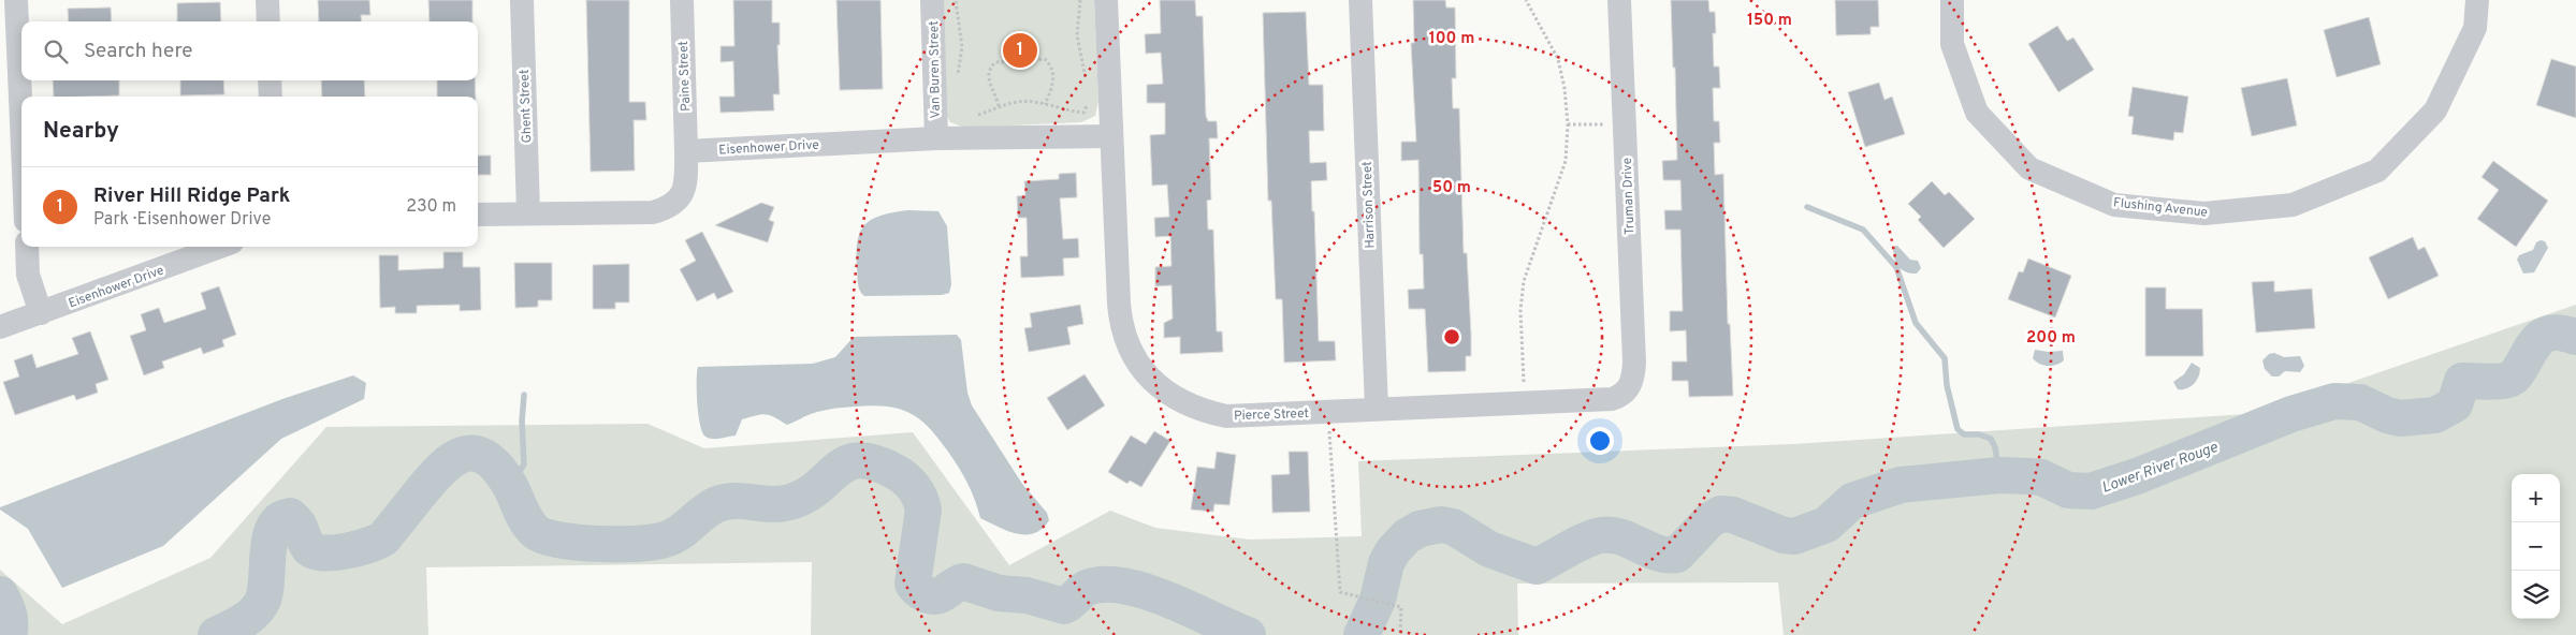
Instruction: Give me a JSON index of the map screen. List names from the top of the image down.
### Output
{
  "streets": {
    "street": [
      "Van Buren Street",
      "Paine Street",
      "Ghent Street",
      "Eisenhower Drive",
      "Truman Drive",
      "Harrison Street",
      "Flushing Avenue",
      "Pierce Street"
    ]
  },
  "crossings": [
    ["Van Buren Street", "Eisenhower Drive"],
    ["Paine Street", "Eisenhower Drive"],
    ["Eisenhower Drive", "Pierce Street"],
    ["Truman Drive", "Pierce Street"],
    ["Harrison Street", "Pierce Street"]
  ],
  "water": ["Lower River Rouge"],
  "page": {
    "search": "Search here",
    "pins": "1",
    "heading": "Nearby",
    "list": [
      {
        "mark": "1",
        "name": "River Hill Ridge Park",
        "note": "Park · Eisenhower Drive",
        "value": "230 m"
      }
    ],
    "map_buttons": ["+", "−"]
  },
  "rings": [
    "150 m",
    "100 m",
    "50 m",
    "200 m"
  ]
}
